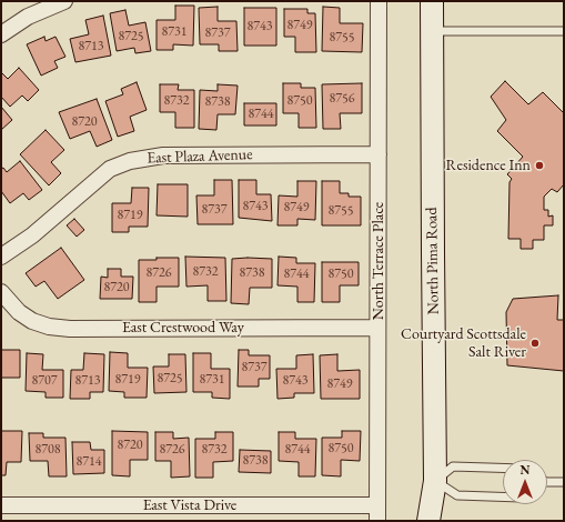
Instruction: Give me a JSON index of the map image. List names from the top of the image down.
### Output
{
  "streets": {
    "main road": ["North Pima Road"],
    "street": [
      "East Plaza Avenue",
      "North Terrace Place",
      "East Crestwood Way",
      "East Vista Drive"
    ]
  },
  "crossings": [
    ["East Plaza Avenue", "North Terrace Place"],
    ["North Terrace Place", "East Crestwood Way"],
    ["North Terrace Place", "East Vista Drive"]
  ],
  "places": ["Residence Inn", "Courtyard Scottsdale Salt River"],
  "house_numbers": [
    "8749",
    "8743",
    "8731",
    "8737",
    "8725",
    "8755",
    "8713",
    "8756",
    "8732",
    "8750",
    "8738",
    "8744",
    "8720",
    "8743",
    "8749",
    "8737",
    "8755",
    "8719",
    "8732",
    "8726",
    "8738",
    "8744",
    "8750",
    "8720",
    "8737",
    "8725",
    "8719",
    "8731",
    "8707",
    "8713",
    "8743",
    "8749",
    "8720",
    "8750",
    "8708",
    "8726",
    "8732",
    "8744",
    "8738",
    "8714"
  ],
  "north": "top"
}
